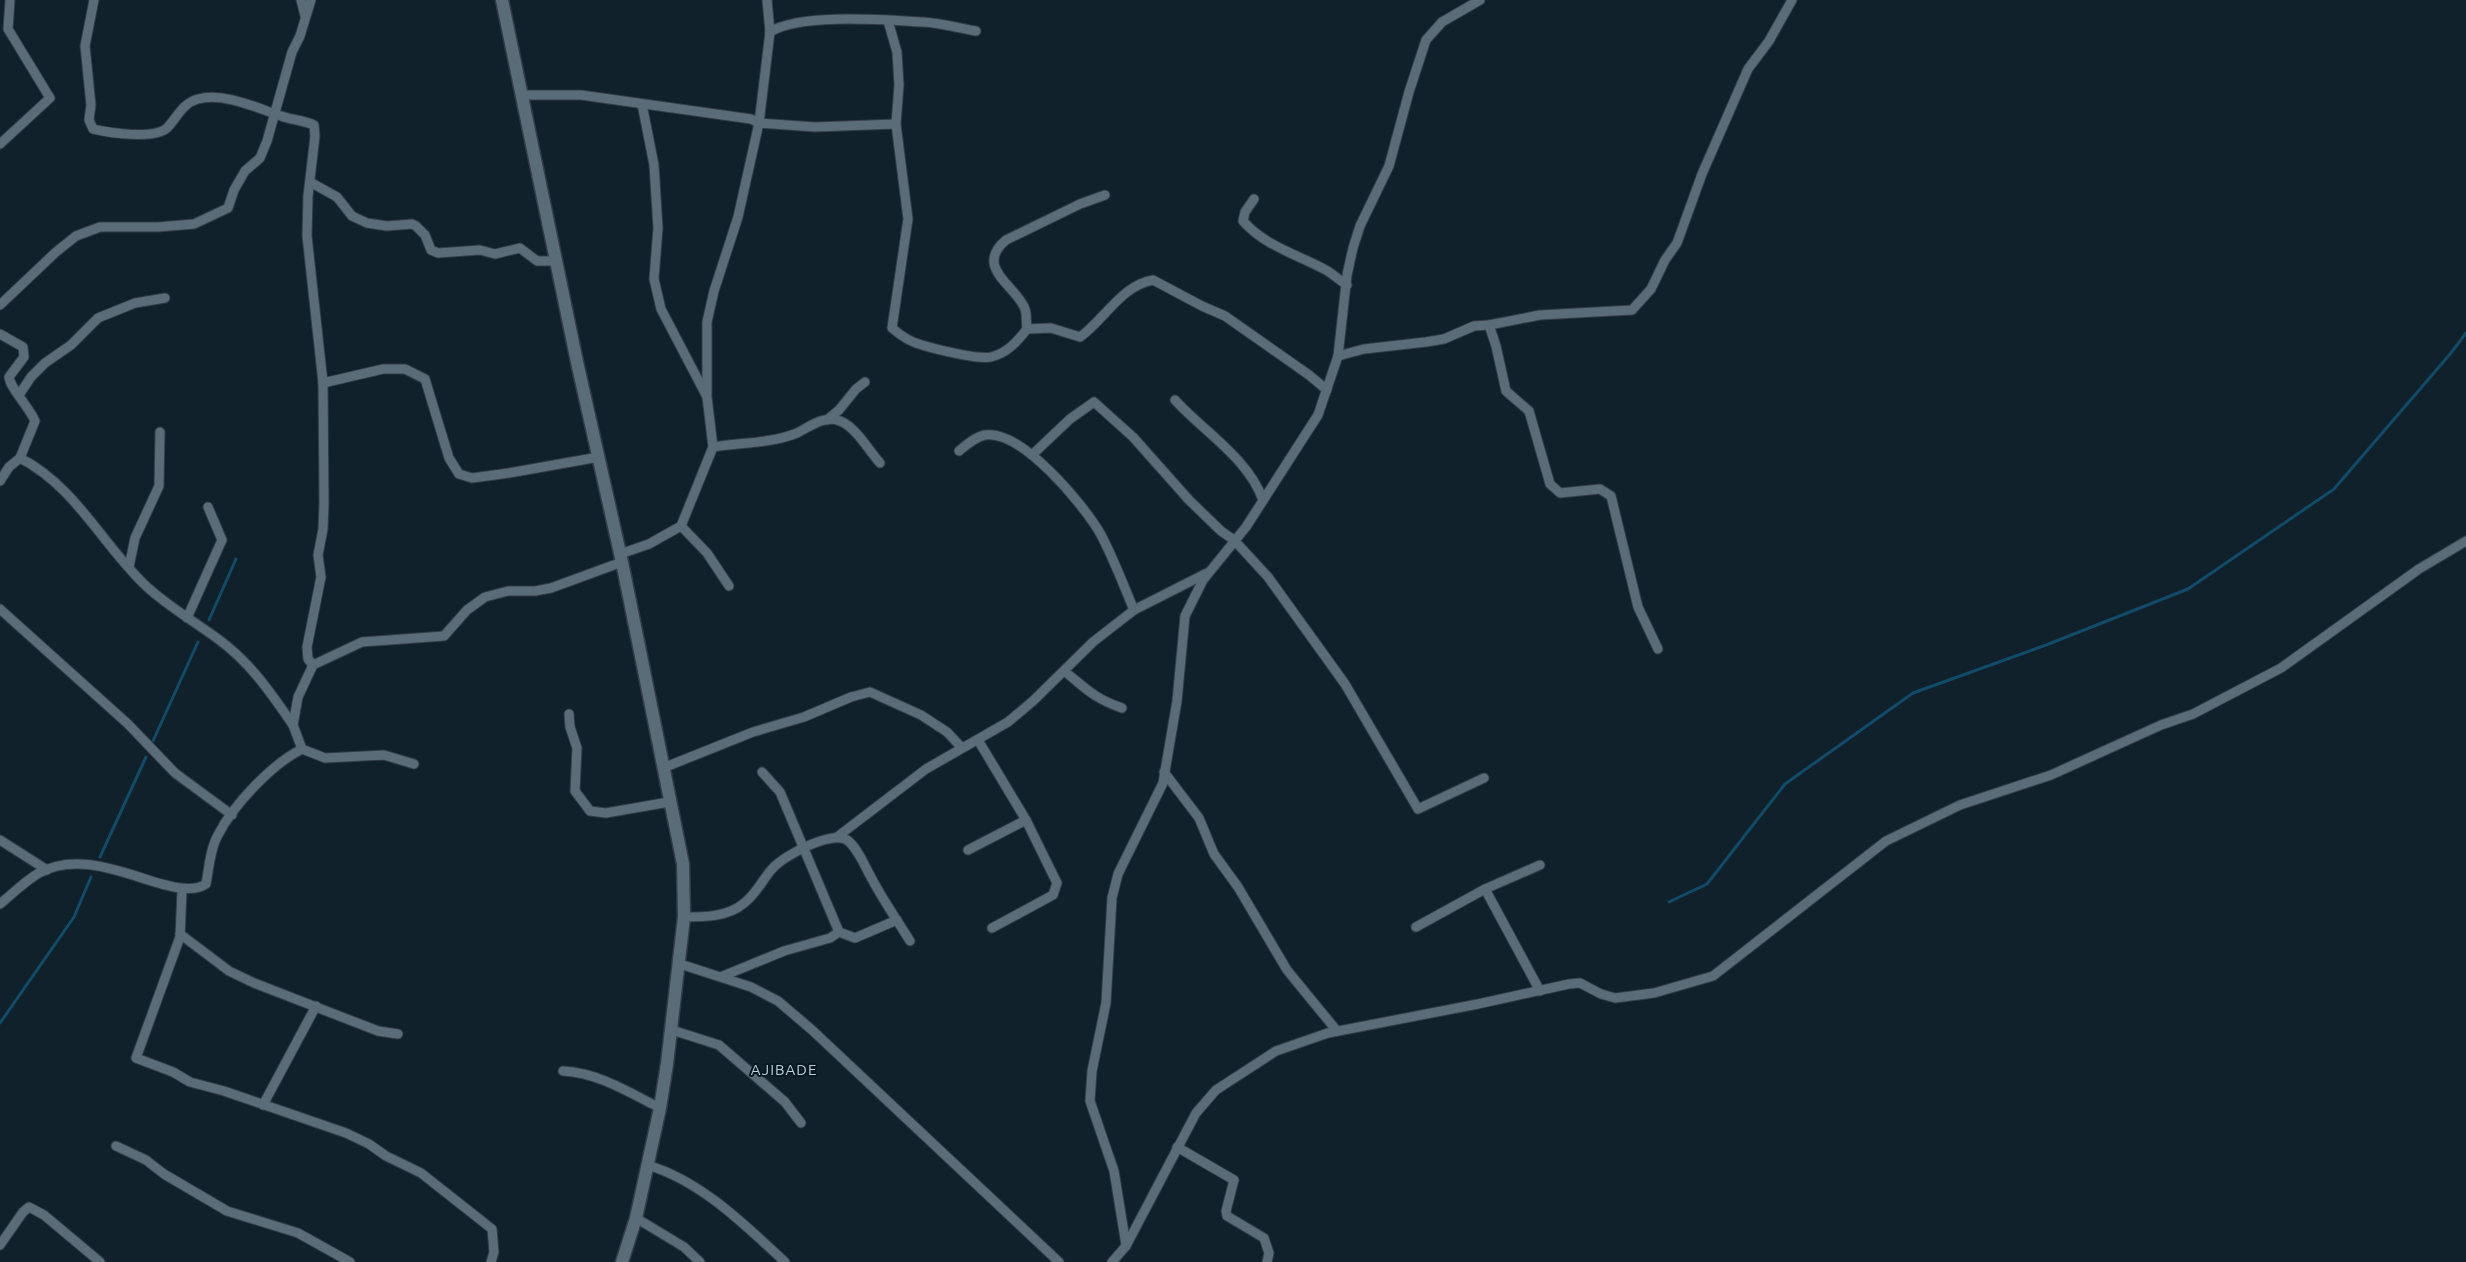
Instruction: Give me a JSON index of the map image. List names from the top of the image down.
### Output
{
  "districts": ["AJIBADE"]
}
